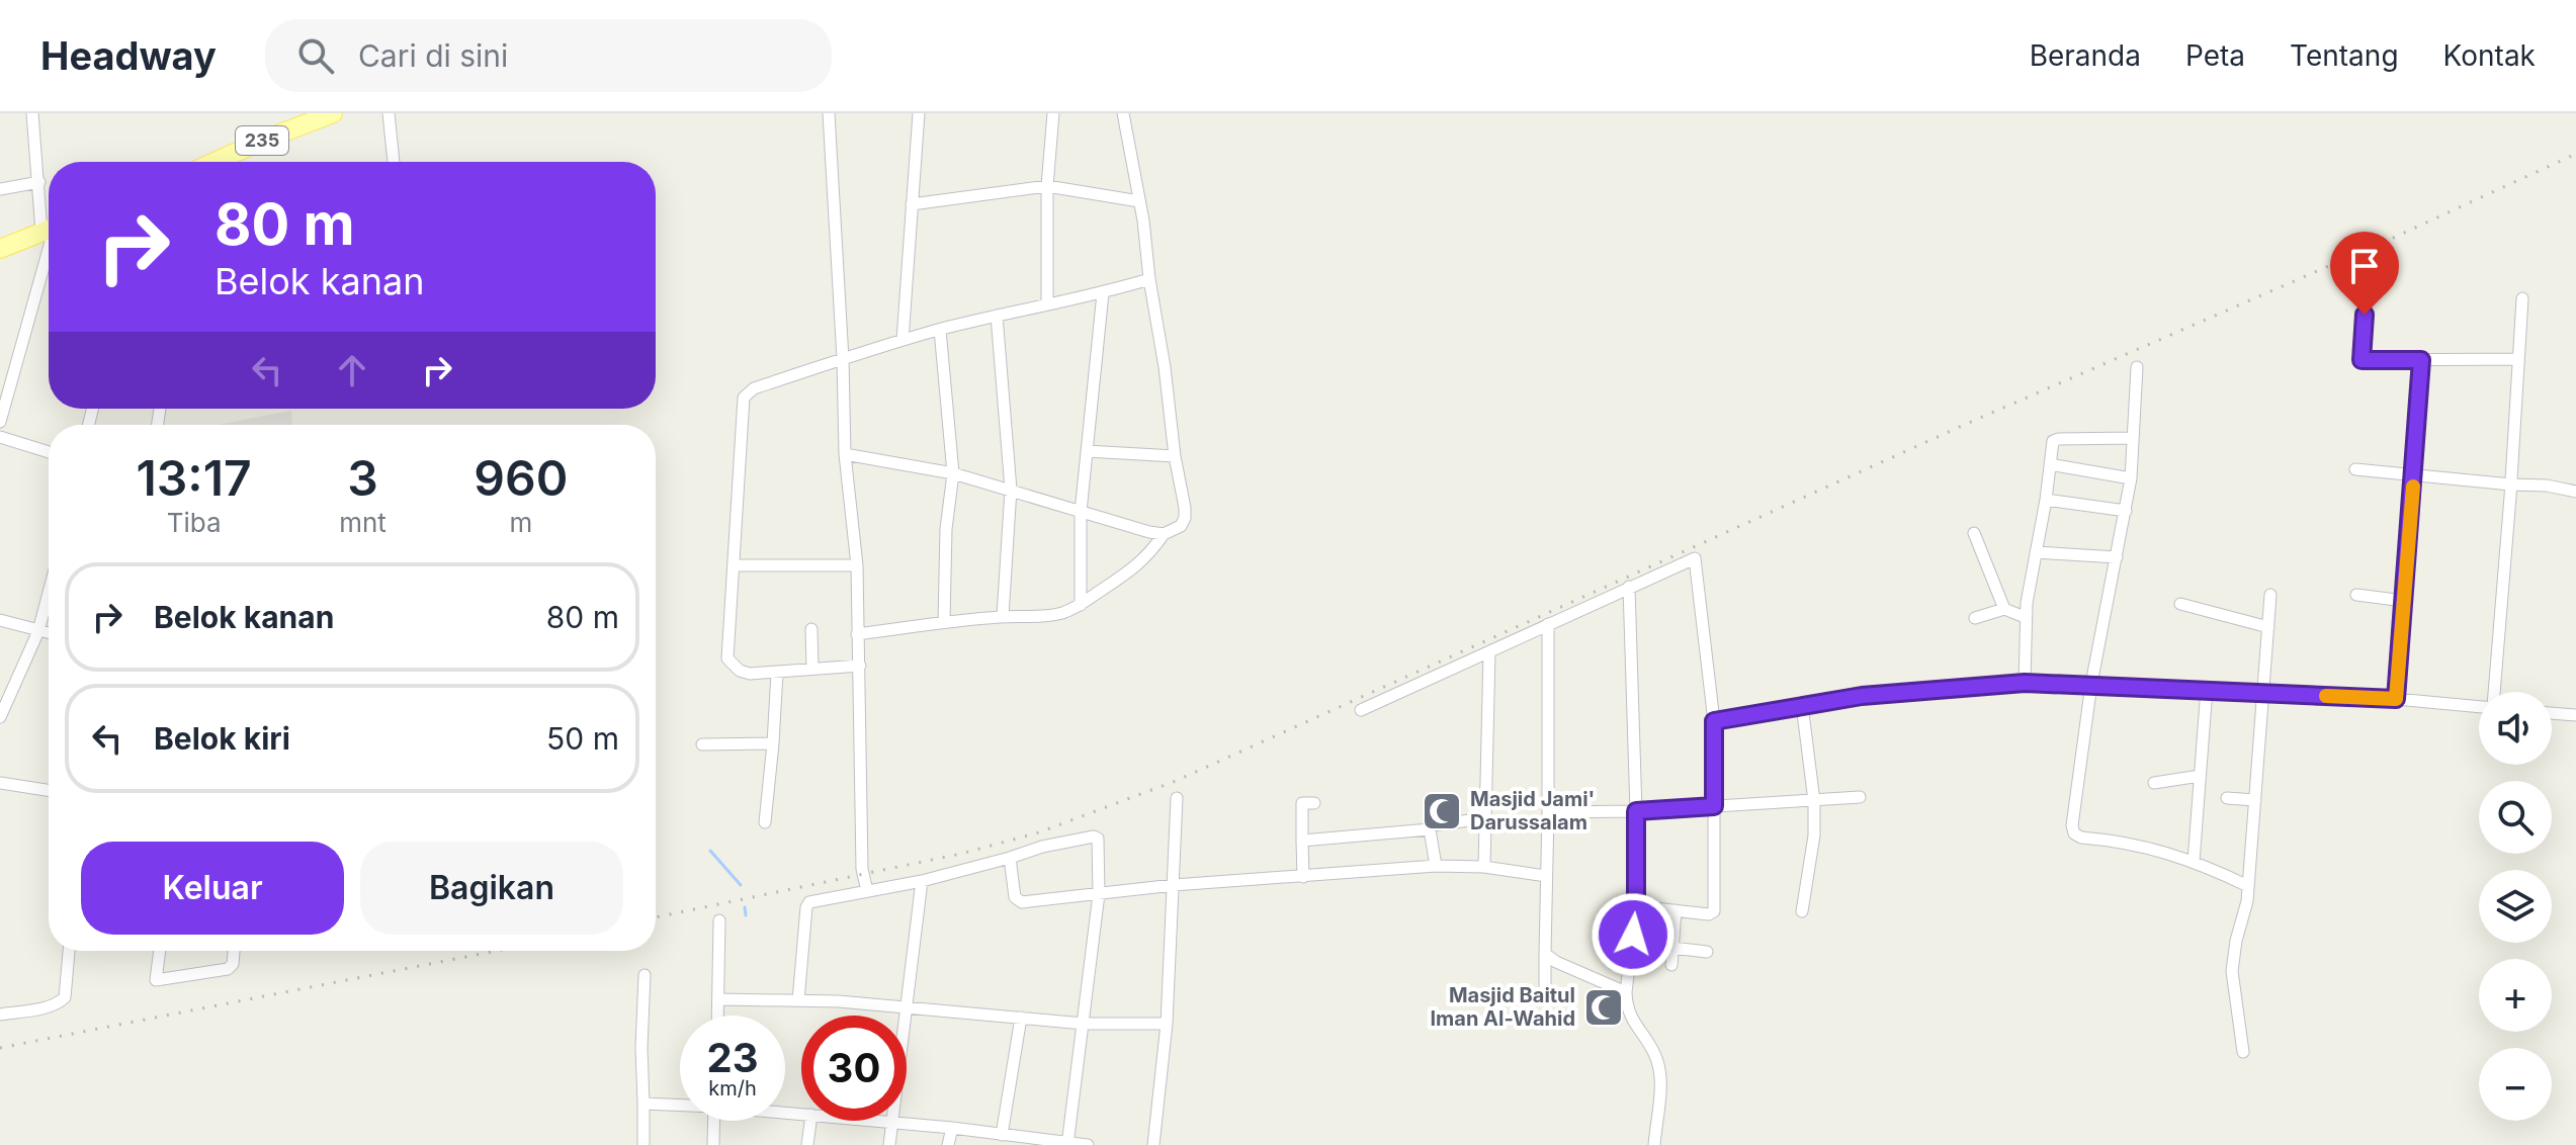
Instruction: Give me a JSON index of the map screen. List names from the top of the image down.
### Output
{
  "streets": {
    "main road": ["235"]
  },
  "places": {
    "mosque": ["Masjid Jami' Darussalam", "Masjid Baitul Iman Al-Wahid"]
  },
  "page": {
    "header": "Headway",
    "search": "Cari di sini",
    "nav": [
      "Beranda",
      "Peta",
      "Tentang",
      "Kontak"
    ],
    "turn": ["80 m", "Belok kanan"],
    "eta": [
      "13:17",
      "Tiba",
      "3",
      "mnt",
      "960",
      "m"
    ],
    "list": [
      {
        "name": "Belok kanan",
        "value": "80 m"
      },
      {
        "name": "Belok kiri",
        "value": "50 m"
      }
    ],
    "map_buttons": ["+", "−"],
    "buttons": ["Keluar", "Bagikan"],
    "speed": "23 km/h",
    "limit": "30"
  }
}
